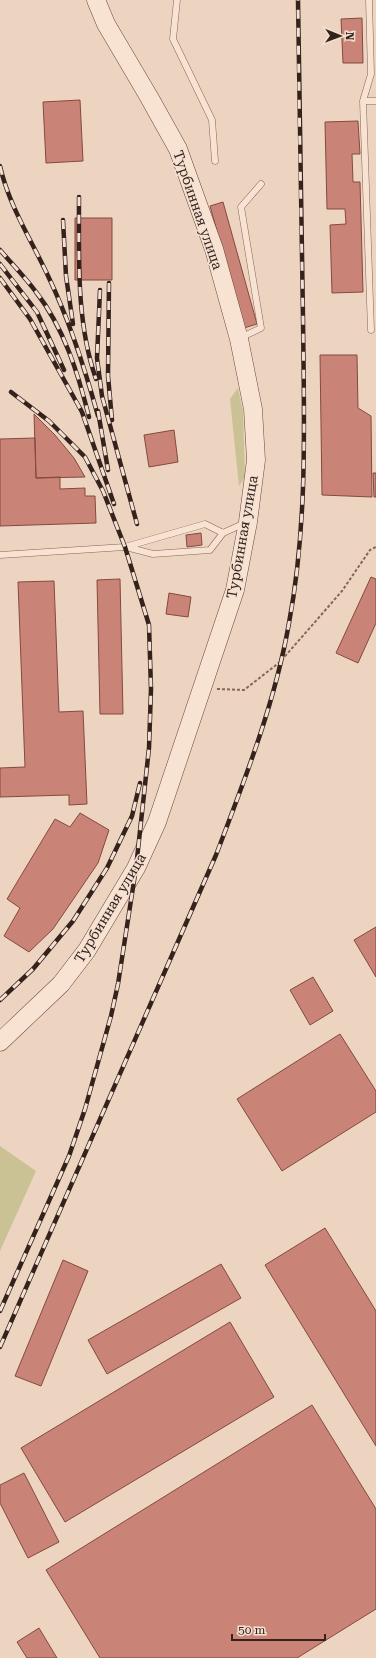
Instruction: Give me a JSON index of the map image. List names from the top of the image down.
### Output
{
  "streets": {
    "main road": ["Турбинная улица"]
  },
  "scale_bar": "50 m",
  "north": "right"
}
